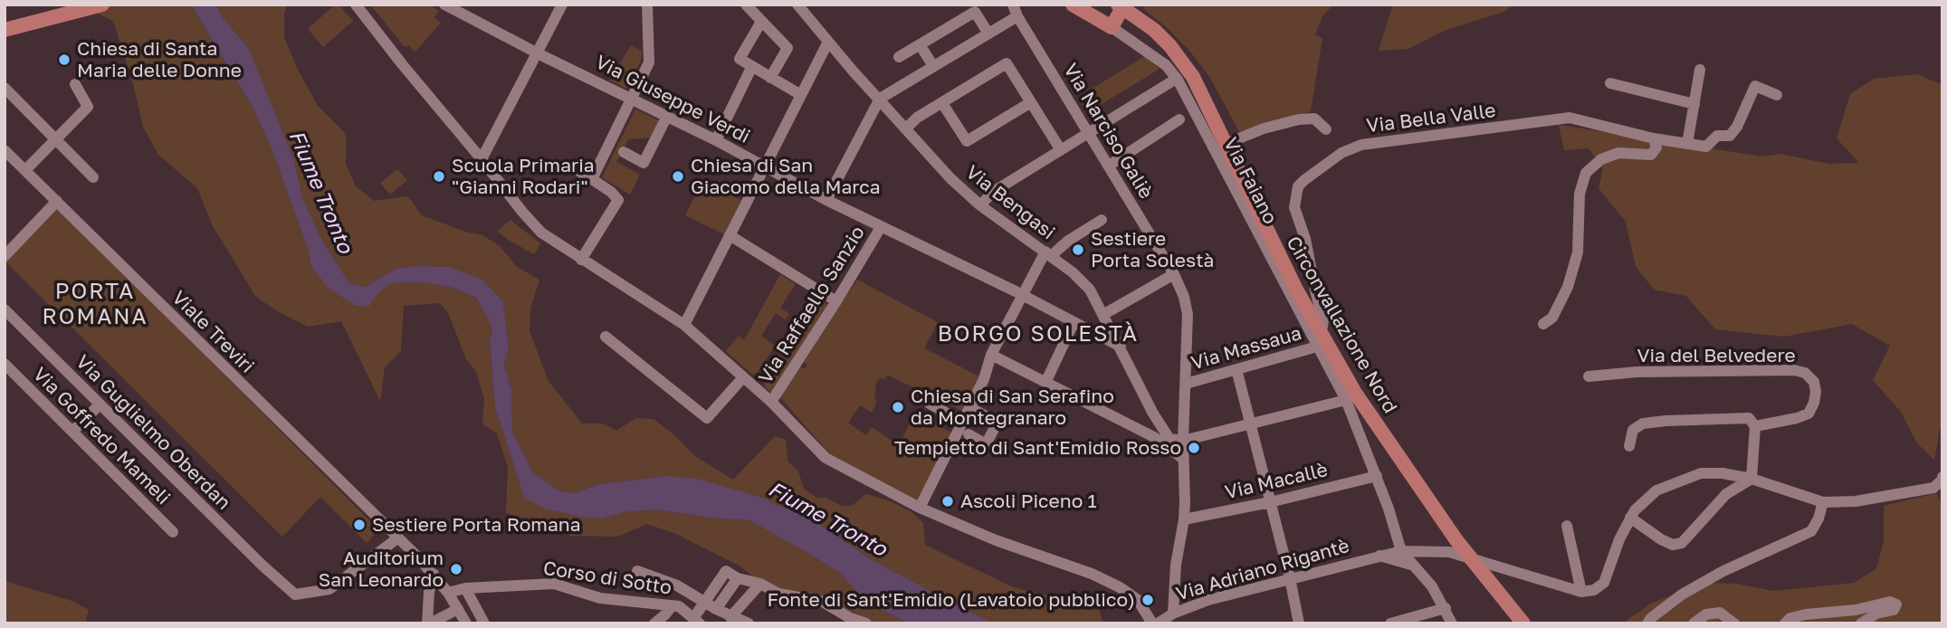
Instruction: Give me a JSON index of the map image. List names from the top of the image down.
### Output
{
  "streets": {
    "main road": ["Circonvallazione Nord"],
    "street": [
      "Via Giuseppe Verdi",
      "Via Bella Valle",
      "Via Narciso Galiè",
      "Via Faiano",
      "Via Bengasi",
      "Via Raffaello Sanzio",
      "Viale Treviri",
      "Via Massaua",
      "Via del Belvedere",
      "Via Guglielmo Oberdan",
      "Via Goffredo Mameli",
      "Via Macallè",
      "Via Adriano Rigantè",
      "Corso di Sotto"
    ]
  },
  "crossings": [
    ["Via Giuseppe Verdi", "Via Bengasi"],
    ["Via Giuseppe Verdi", "Via Raffaello Sanzio"],
    ["Via Bella Valle", "Circonvallazione Nord"],
    ["Via Narciso Galiè", "Via Bengasi"],
    ["Via Narciso Galiè", "Via Massaua"],
    ["Via Narciso Galiè", "Via Macallè"],
    ["Via Narciso Galiè", "Via Adriano Rigantè"],
    ["Via Faiano", "Via Massaua"],
    ["Via Faiano", "Via Macallè"],
    ["Via Faiano", "Via Adriano Rigantè"],
    ["Viale Treviri", "Via Guglielmo Oberdan"],
    ["Viale Treviri", "Corso di Sotto"]
  ],
  "districts": ["PORTA ROMANA", "BORGO SOLESTÀ"],
  "water": ["Fiume Tronto"],
  "places": [
    "Chiesa di Santa Maria delle Donne",
    "Scuola Primaria \"Gianni Rodari\"",
    "Chiesa di San Giacomo della Marca",
    "Sestiere Porta Solestà",
    "Chiesa di San Serafino da Montegranaro",
    "Tempietto di Sant'Emidio Rosso",
    "Ascoli Piceno 1",
    "Sestiere Porta Romana",
    "Auditorium San Leonardo",
    "Fonte di Sant'Emidio (Lavatoio pubblico)"
  ]
}
